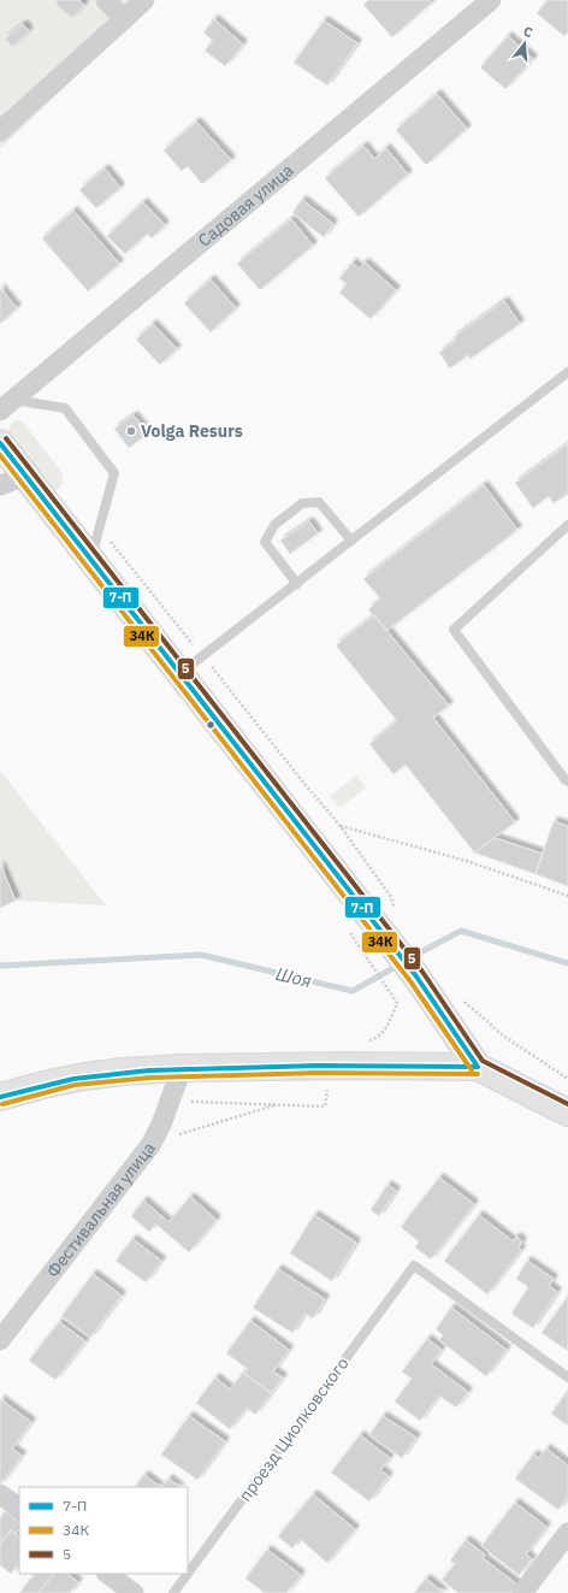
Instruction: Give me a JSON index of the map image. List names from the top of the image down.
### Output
{
  "streets": {
    "street": ["Садовая улица", "Фестивальная улица"],
    "lane": ["проезд Циолковского"]
  },
  "water": ["Шоя"],
  "places": ["Volga Resurs"],
  "lines": ["transit line 5", "transit line 7-П", "transit line 34К"],
  "legend": ["7-П", "34К", "5"],
  "north": "top"
}
